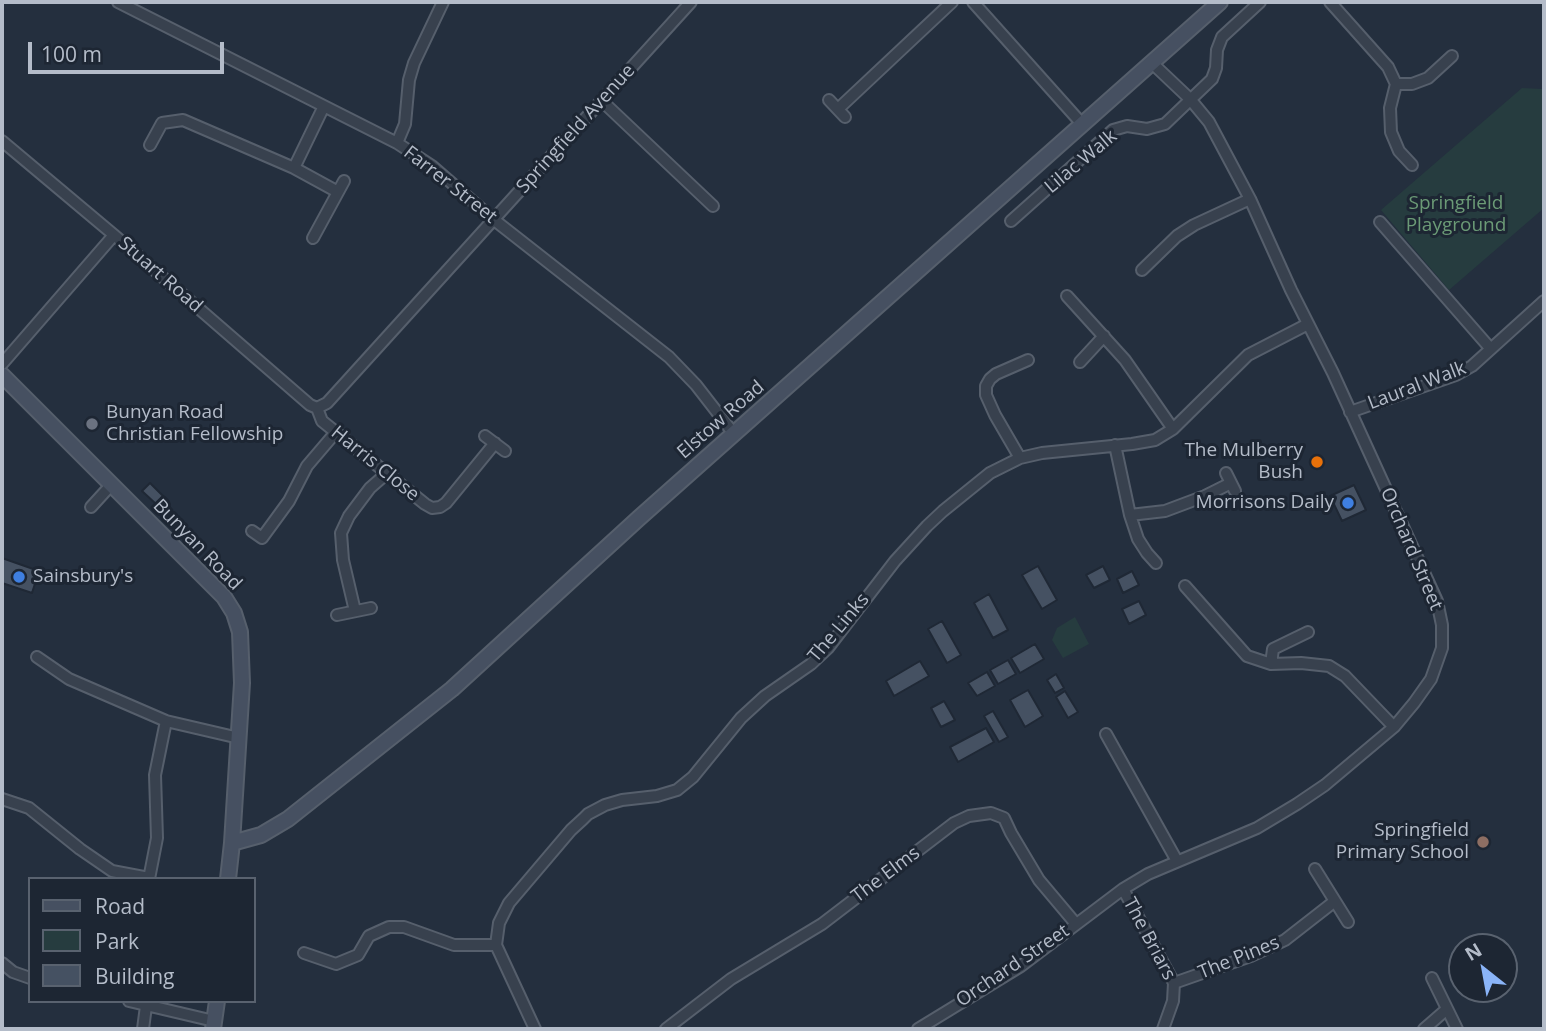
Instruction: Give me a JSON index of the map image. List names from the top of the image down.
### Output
{
  "streets": {
    "street": [
      "Springfield Avenue",
      "Lilac Walk",
      "Farrer Street",
      "Stuart Road",
      "Laural Walk",
      "Elstow Road",
      "Harris Close",
      "Bunyan Road",
      "Orchard Street",
      "The Links",
      "The Elms",
      "The Briars",
      "The Pines"
    ]
  },
  "crossings": [
    ["Springfield Avenue", "Farrer Street"],
    ["Springfield Avenue", "Stuart Road"],
    ["Springfield Avenue", "Harris Close"],
    ["Lilac Walk", "Orchard Street"],
    ["Farrer Street", "Elstow Road"],
    ["Stuart Road", "Harris Close"],
    ["Laural Walk", "Orchard Street"],
    ["Elstow Road", "Bunyan Road"],
    ["Elstow Road", "Orchard Street"],
    ["Orchard Street", "The Links"],
    ["Orchard Street", "The Elms"],
    ["Orchard Street", "The Briars"],
    ["The Briars", "The Pines"]
  ],
  "parks": ["Springfield Playground"],
  "places": [
    "Bunyan Road Christian Fellowship",
    "The Mulberry Bush",
    "Morrisons Daily",
    "Sainsbury's",
    "Springfield Primary School"
  ],
  "legend": ["Road", "Park", "Building"],
  "scale_bar": "100 m",
  "north": "top left"
}
